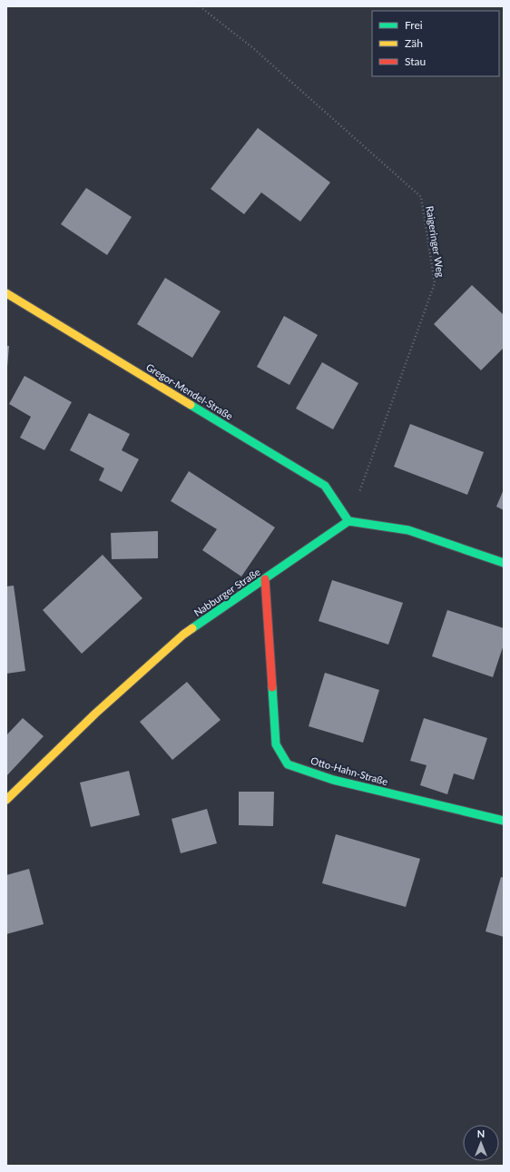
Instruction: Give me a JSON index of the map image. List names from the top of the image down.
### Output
{
  "streets": {
    "street": ["Gregor-Mendel-Straße", "Nabburger Straße", "Otto-Hahn-Straße"],
    "path": ["Raigeringer Weg"]
  },
  "crossings": [
    ["Raigeringer Weg", "Gregor-Mendel-Straße"],
    ["Raigeringer Weg", "Nabburger Straße"],
    ["Gregor-Mendel-Straße", "Nabburger Straße"],
    ["Nabburger Straße", "Otto-Hahn-Straße"]
  ],
  "legend": ["Frei", "Zäh", "Stau"],
  "north": "top"
}
